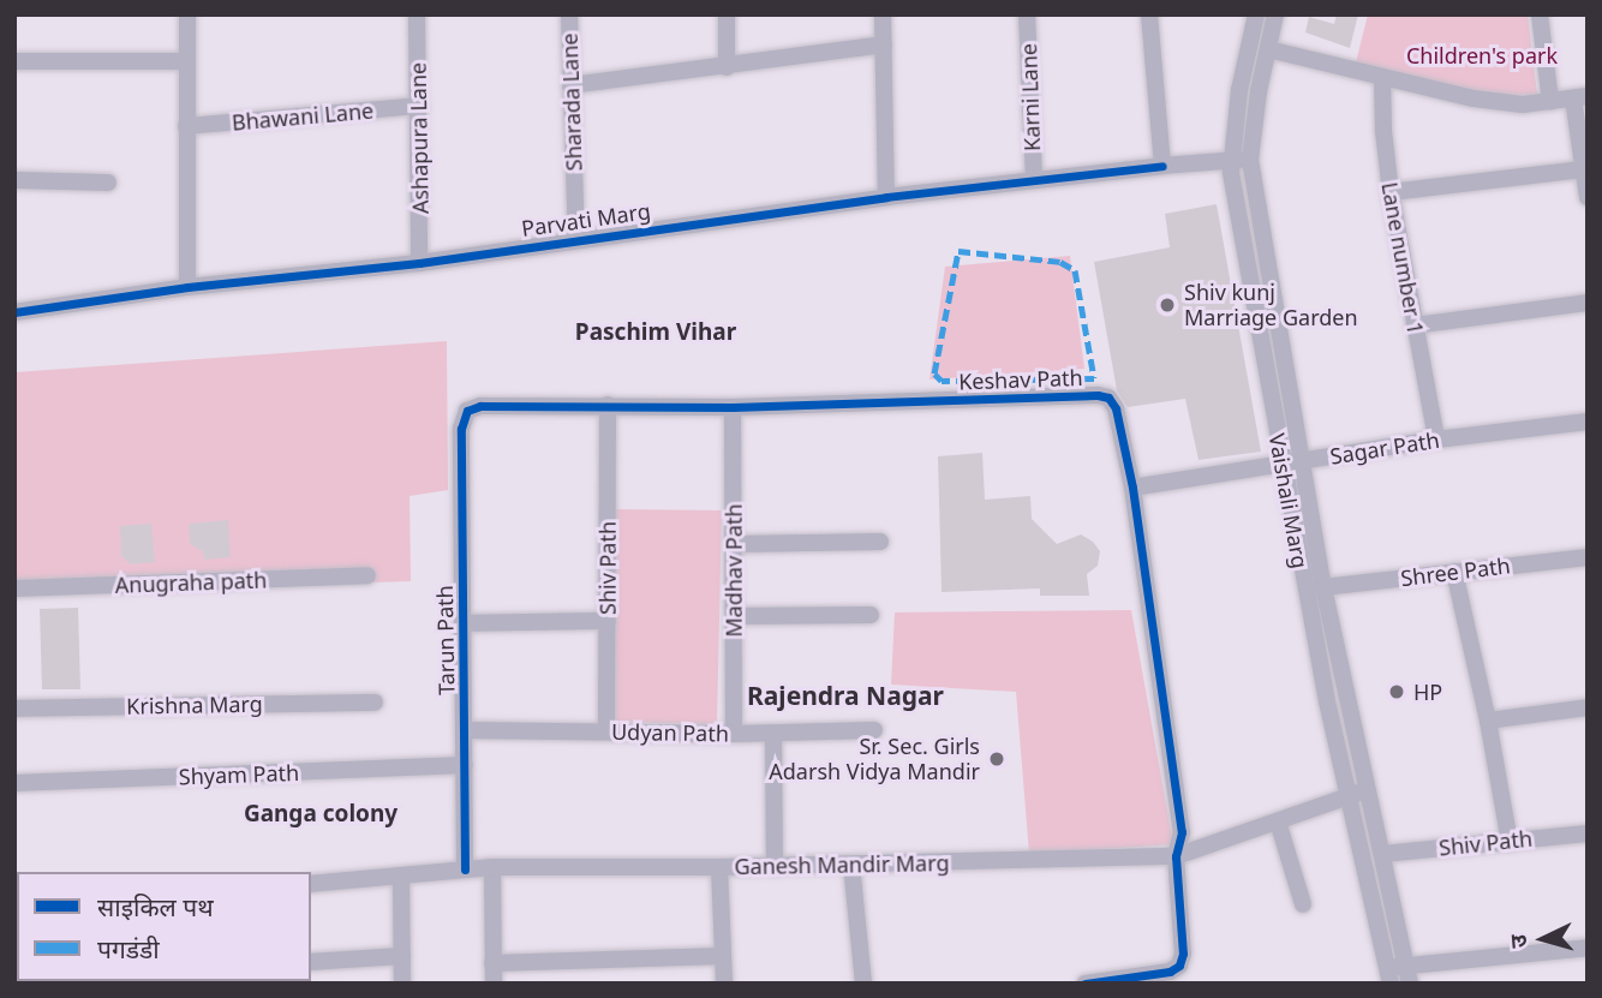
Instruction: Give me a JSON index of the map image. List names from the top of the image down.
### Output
{
  "streets": {
    "street": [
      "Karni Lane",
      "Sharada Lane",
      "Bhawani Lane",
      "Ashapura Lane",
      "Parvati Marg",
      "Lane number 1",
      "Keshav Path",
      "Sagar Path",
      "Vaishali Marg",
      "Shiv Path",
      "Madhav Path",
      "Shree Path",
      "Anugraha path",
      "Tarun Path",
      "Krishna Marg",
      "Udyan Path",
      "Shyam Path",
      "Ganesh Mandir Marg"
    ]
  },
  "crossings": [
    ["Karni Lane", "Parvati Marg"],
    ["Sharada Lane", "Parvati Marg"],
    ["Bhawani Lane", "Ashapura Lane"],
    ["Ashapura Lane", "Parvati Marg"],
    ["Parvati Marg", "Vaishali Marg"],
    ["Lane number 1", "Sagar Path"],
    ["Keshav Path", "Sagar Path"],
    ["Keshav Path", "Shiv Path"],
    ["Keshav Path", "Madhav Path"],
    ["Keshav Path", "Tarun Path"],
    ["Keshav Path", "Ganesh Mandir Marg"],
    ["Sagar Path", "Vaishali Marg"],
    ["Vaishali Marg", "Shiv Path"],
    ["Vaishali Marg", "Shree Path"],
    ["Vaishali Marg", "Ganesh Mandir Marg"],
    ["Shiv Path", "Udyan Path"],
    ["Madhav Path", "Udyan Path"],
    ["Tarun Path", "Udyan Path"],
    ["Tarun Path", "Shyam Path"],
    ["Tarun Path", "Ganesh Mandir Marg"]
  ],
  "districts": ["Paschim Vihar", "Rajendra Nagar", "Ganga colony"],
  "parks": ["Children's park"],
  "places": ["Shiv kunj Marriage Garden", "HP", "Sr. Sec. Girls Adarsh Vidya Mandir"],
  "legend": ["साइकिल पथ", "पगडंडी"],
  "north": "left"
}
